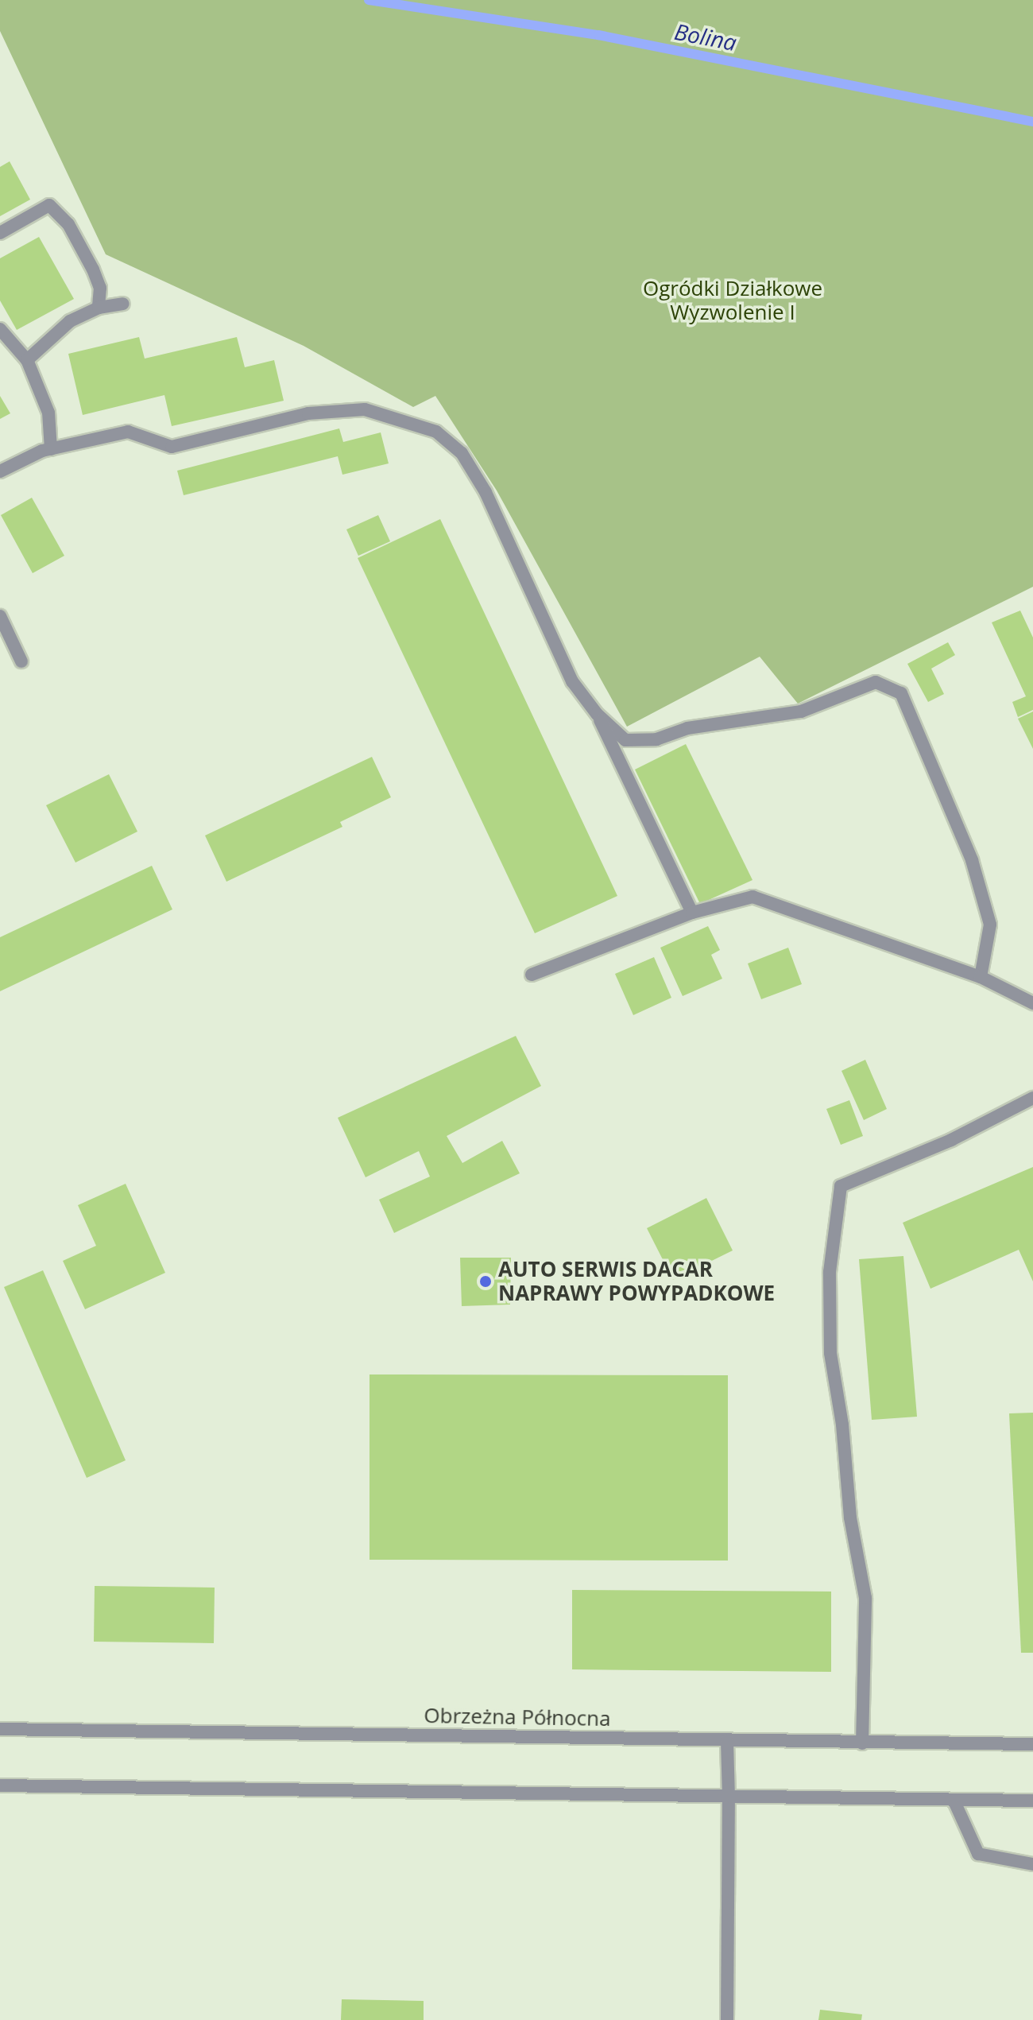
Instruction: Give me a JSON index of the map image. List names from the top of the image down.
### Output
{
  "streets": {
    "street": ["Obrzeżna Północna"]
  },
  "water": ["Bolina"],
  "parks": ["Ogródki Działkowe Wyzwolenie I"],
  "places": ["AUTO SERWIS DACAR NAPRAWY POWYPADKOWE"]
}
